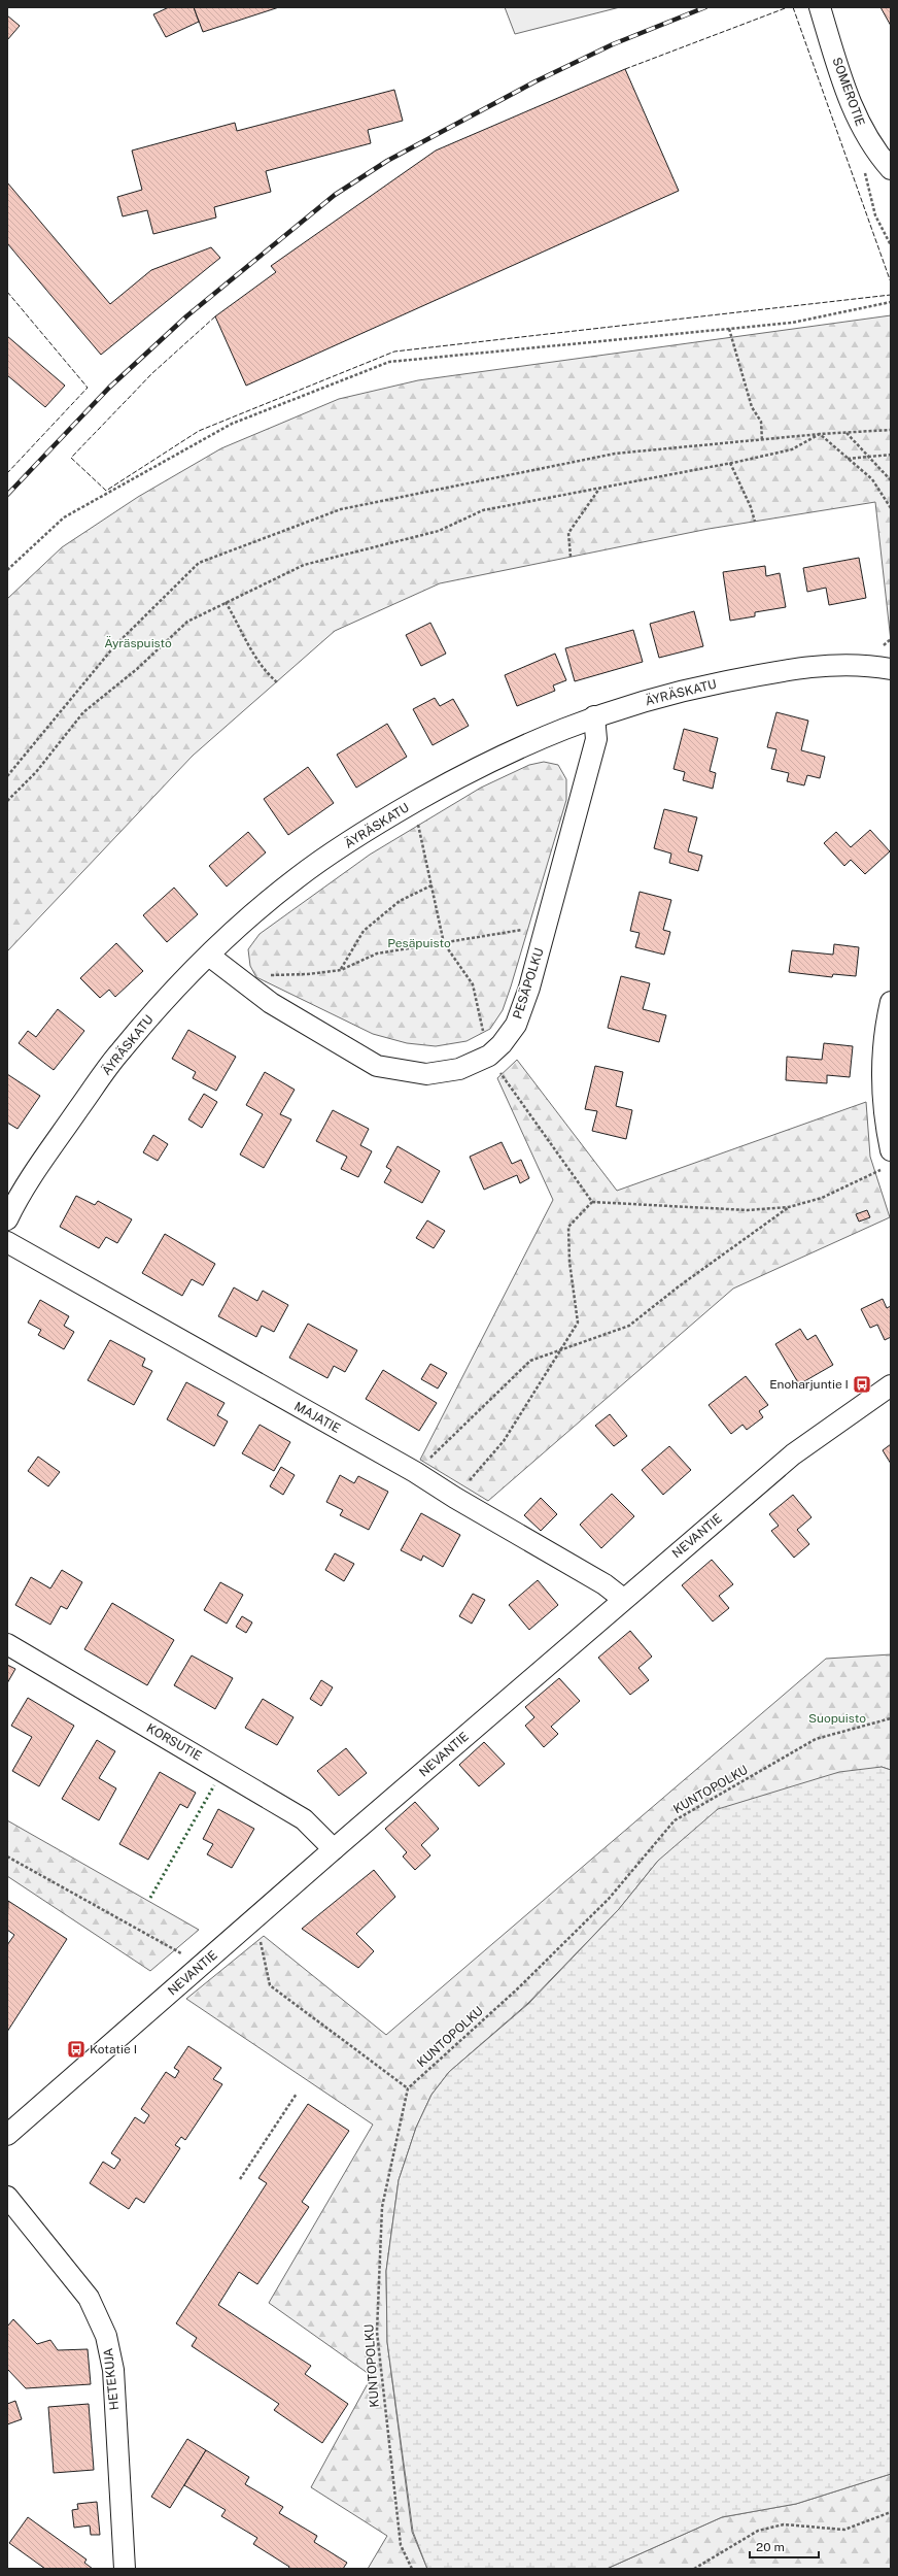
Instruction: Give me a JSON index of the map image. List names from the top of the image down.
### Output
{
  "streets": {
    "street": [
      "SOMEROTIE",
      "ÄYRÄSKATU",
      "PESÄPOLKU",
      "MAJATIE",
      "NEVANTIE",
      "KORSUTIE",
      "HETEKUJA"
    ],
    "path": ["KUNTOPOLKU"]
  },
  "crossings": [
    ["ÄYRÄSKATU", "PESÄPOLKU"],
    ["MAJATIE", "NEVANTIE"],
    ["NEVANTIE", "KORSUTIE"]
  ],
  "parks": ["Äyräspuisto", "Pesäpuisto", "Suopuisto"],
  "places": {
    "bus stop": ["Enoharjuntie I", "Kotatie I"]
  },
  "scale_bar": "20 m"
}
